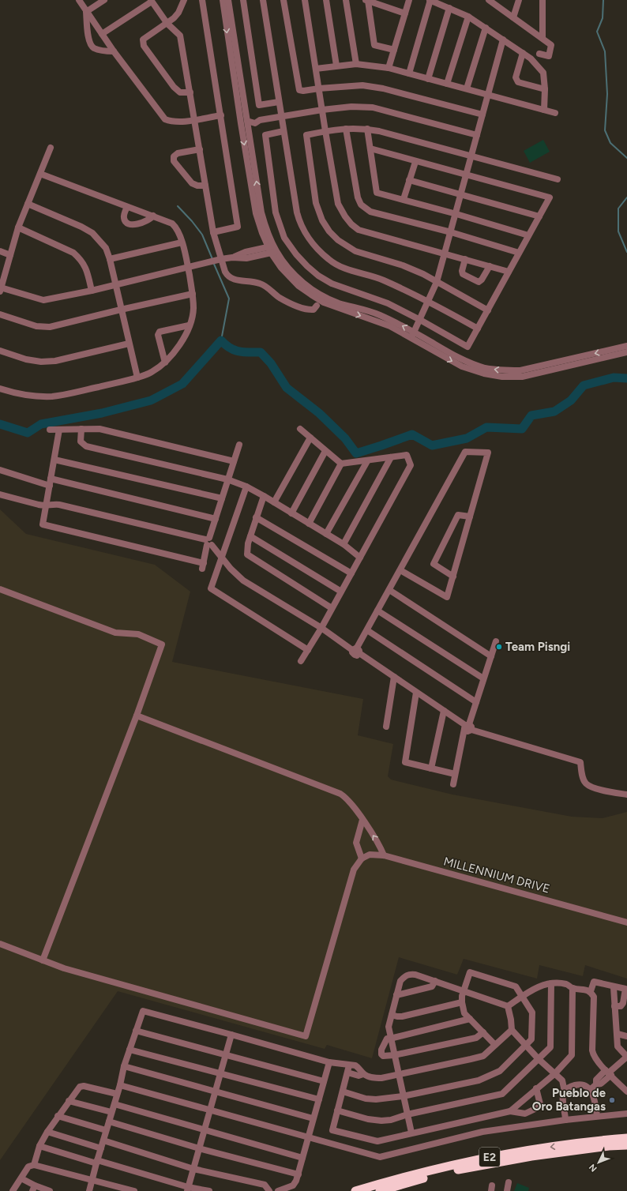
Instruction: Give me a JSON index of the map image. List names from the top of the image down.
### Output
{
  "streets": {
    "highway": ["E2"],
    "street": ["MILLENNIUM DRIVE"]
  },
  "places": ["Team Pisngi", "Pueblo de Oro Batangas"],
  "north": "bottom left"
}
